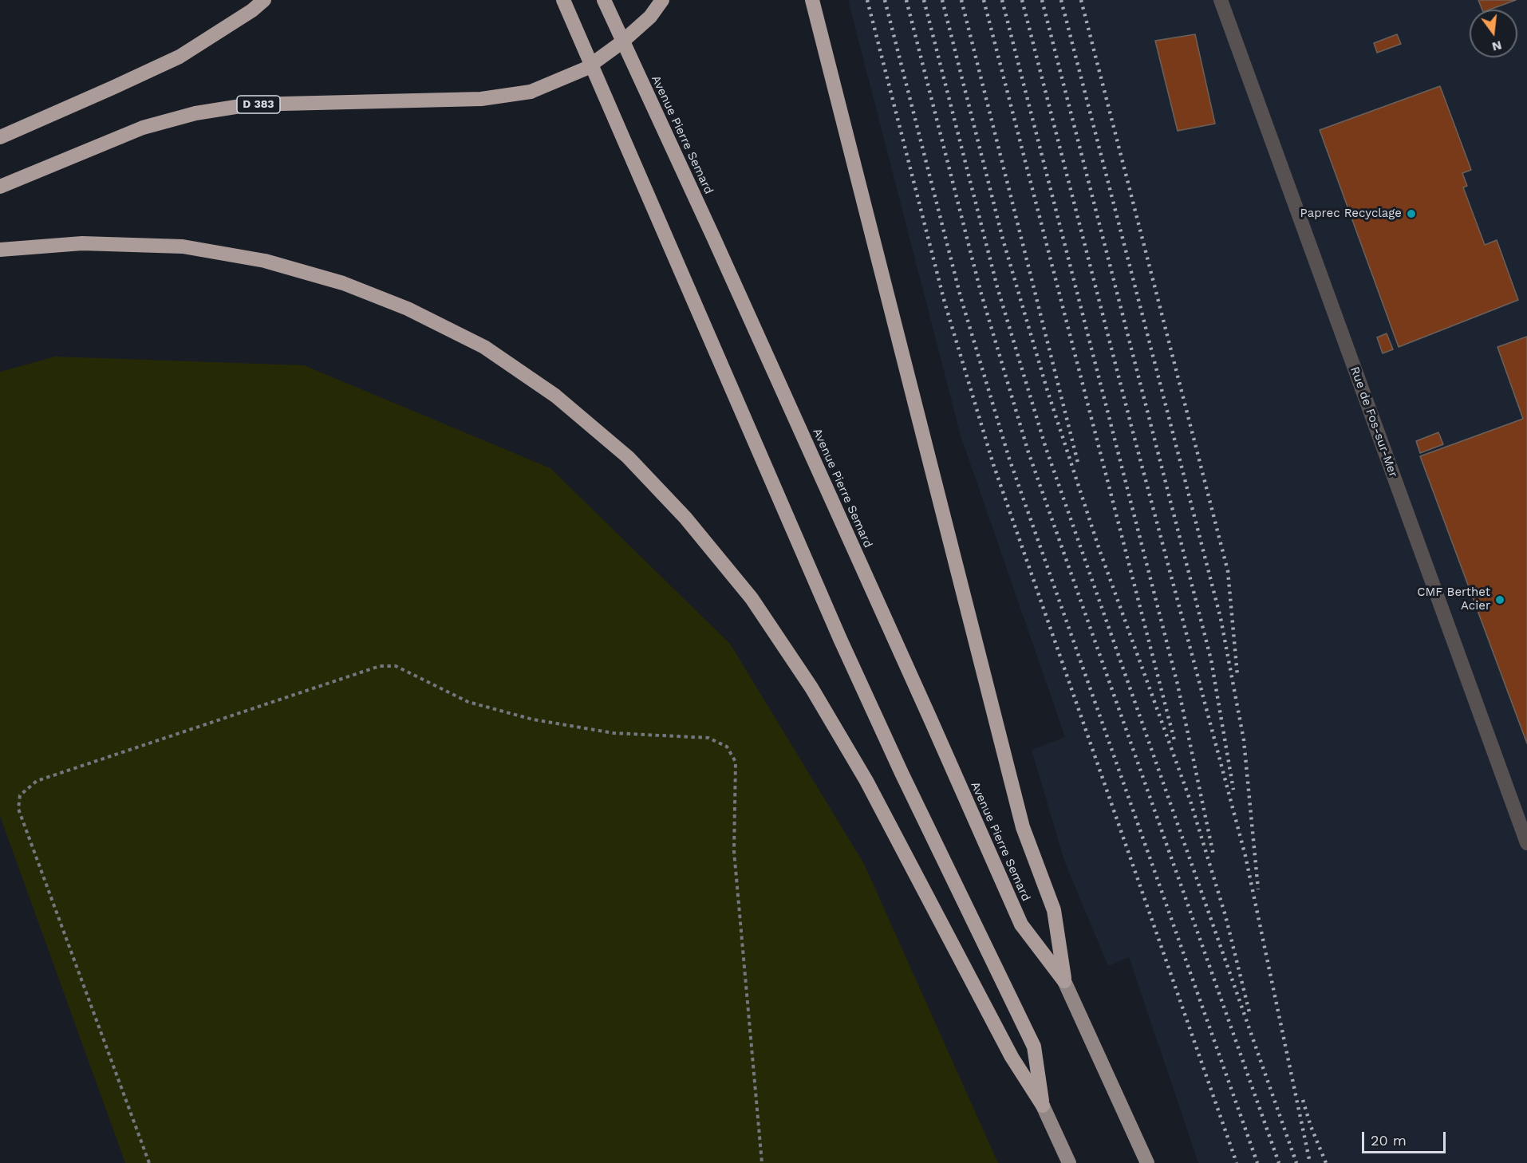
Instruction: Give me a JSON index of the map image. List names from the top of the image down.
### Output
{
  "streets": {
    "highway": ["D 383", "Avenue Pierre Semard"],
    "lane": ["Rue de Fos-sur-Mer"]
  },
  "places": ["Paprec Recyclage", "CMF Berthet Acier"],
  "scale_bar": "20 m",
  "north": "bottom"
}
